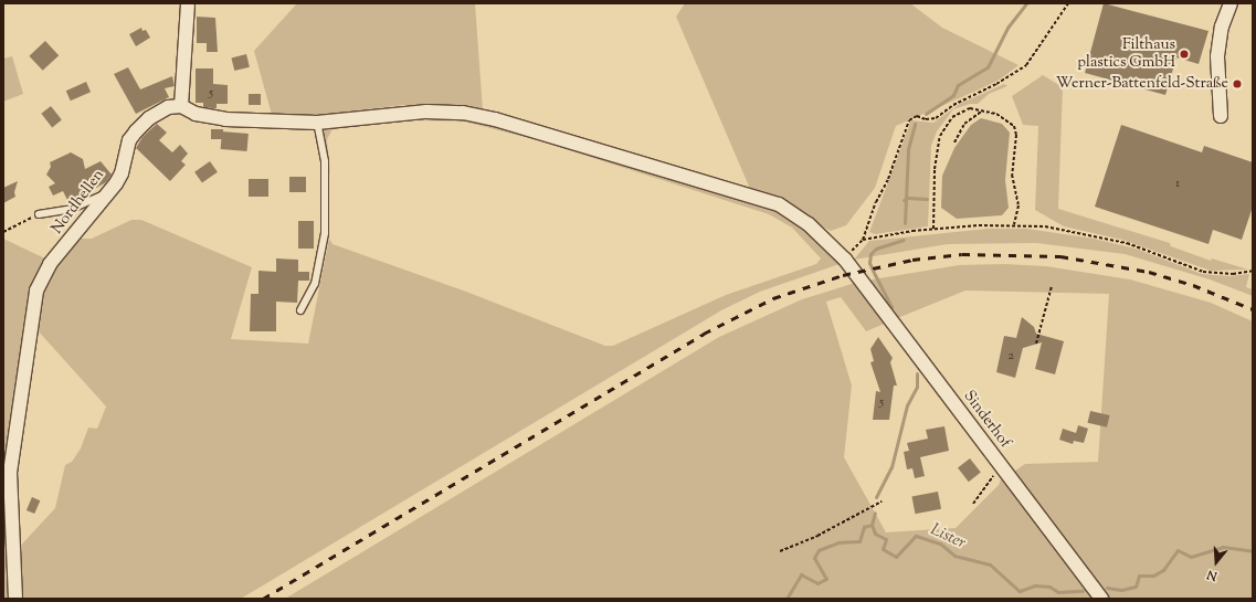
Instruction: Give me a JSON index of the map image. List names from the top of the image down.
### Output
{
  "streets": {
    "street": ["Nordhellen", "Sinderhof"]
  },
  "water": ["Lister"],
  "places": ["Filthaus plastics GmbH", "Werner-Battenfeld-Straße"],
  "house_numbers": [
    "5",
    "1",
    "2",
    "5"
  ],
  "north": "bottom"
}
